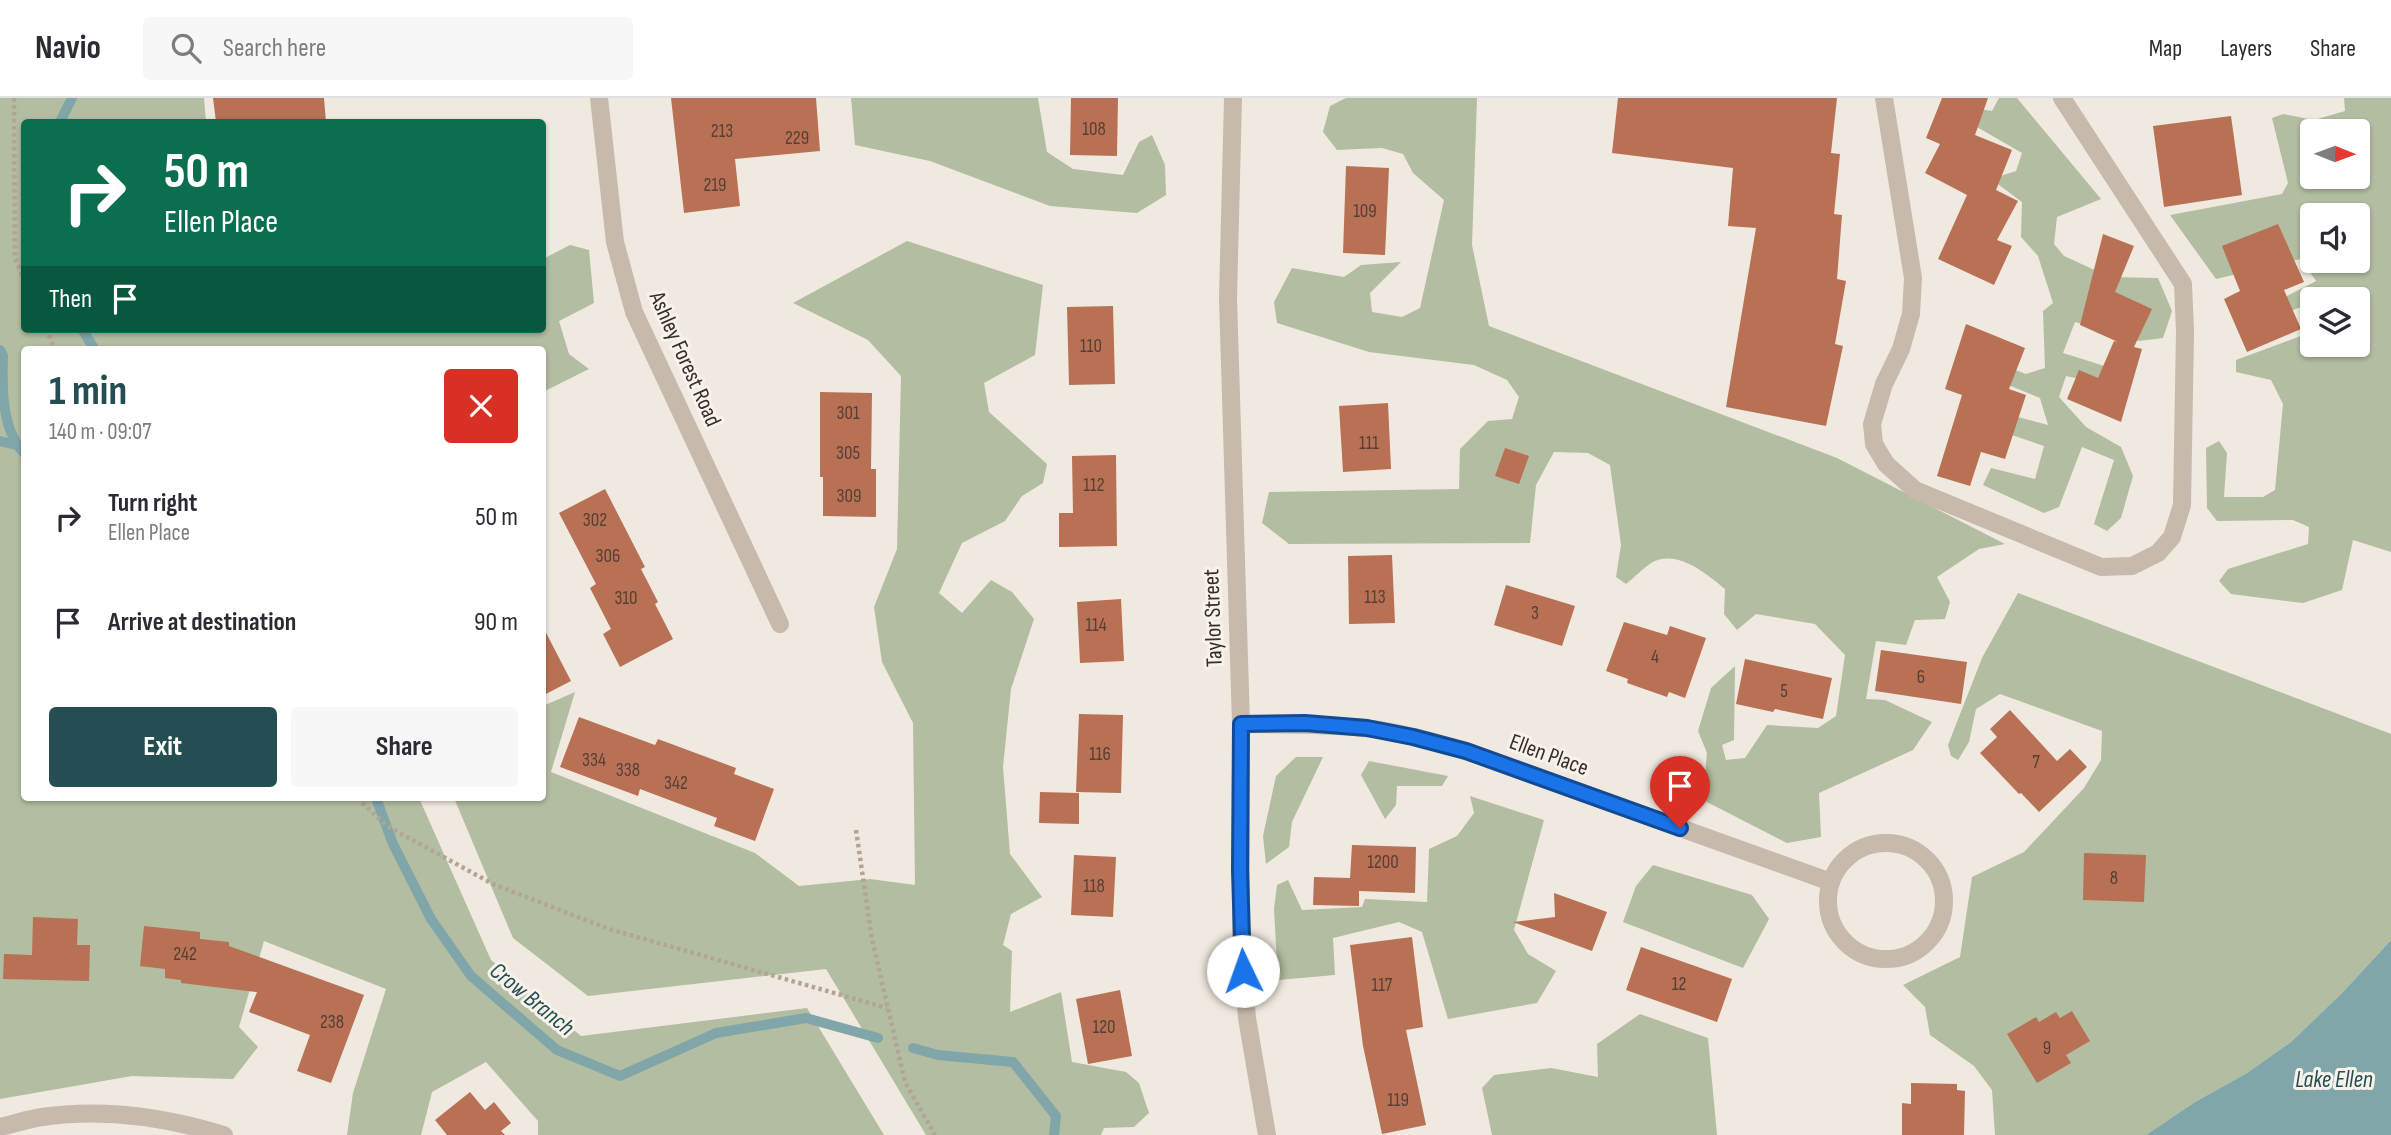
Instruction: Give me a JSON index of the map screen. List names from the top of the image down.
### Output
{
  "streets": {
    "street": ["Ashley Forest Road", "Taylor Street", "Ellen Place"]
  },
  "crossings": [
    ["Taylor Street", "Ellen Place"]
  ],
  "water": ["Crow Branch", "Lake Ellen"],
  "house_numbers": [
    "108",
    "213",
    "229",
    "219",
    "109",
    "110",
    "301",
    "111",
    "305",
    "112",
    "309",
    "302",
    "306",
    "113",
    "310",
    "3",
    "114",
    "4",
    "6",
    "5",
    "116",
    "334",
    "7",
    "338",
    "342",
    "1200",
    "8",
    "118",
    "242",
    "12",
    "117",
    "238",
    "120",
    "9",
    "119"
  ],
  "north": "right",
  "page": {
    "header": "Navio",
    "search": "Search here",
    "nav": ["Map", "Layers", "Share"],
    "turn": ["50 m", "Ellen Place"],
    "then": "Then",
    "heading": ["1 min", "140 m · 09:07"],
    "list": [
      {
        "name": "Turn right",
        "note": "Ellen Place",
        "value": "50 m"
      },
      {
        "name": "Arrive at destination",
        "value": "90 m"
      }
    ],
    "buttons": ["Exit", "Share"]
  }
}
